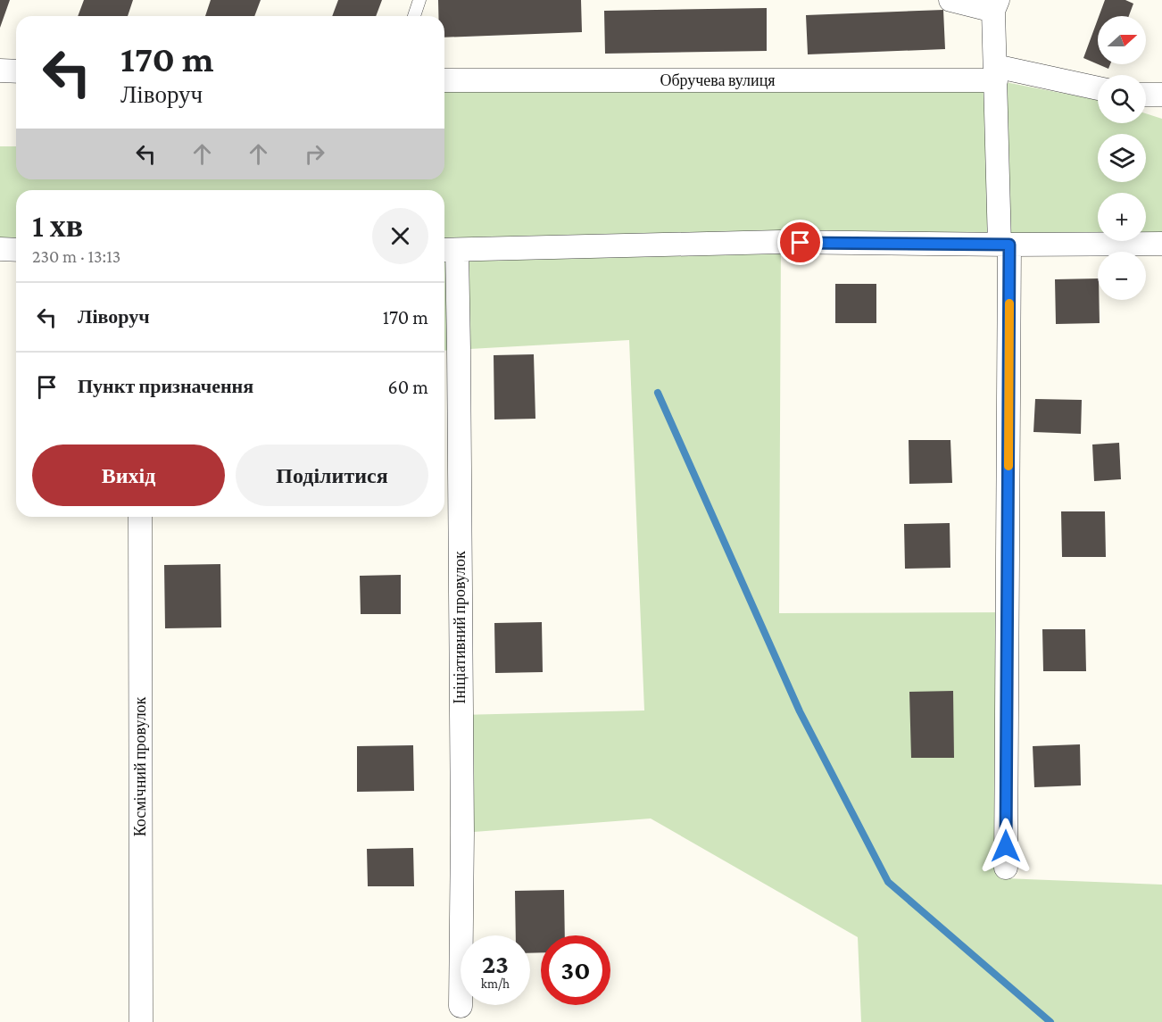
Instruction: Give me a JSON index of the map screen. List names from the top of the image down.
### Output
{
  "streets": {
    "street": ["Обручева вулиця", "Ініціативний провулок", "Космічний провулок"]
  },
  "north": "right",
  "page": {
    "map_buttons": ["+", "−"],
    "turn": ["170 m", "Ліворуч"],
    "heading": ["1 хв", "230 m · 13:13"],
    "list": [
      {
        "name": "Ліворуч",
        "value": "170 m"
      },
      {
        "name": "Пункт призначення",
        "value": "60 m"
      }
    ],
    "buttons": ["Вихід", "Поділитися"],
    "speed": "23 km/h",
    "limit": "30"
  }
}
